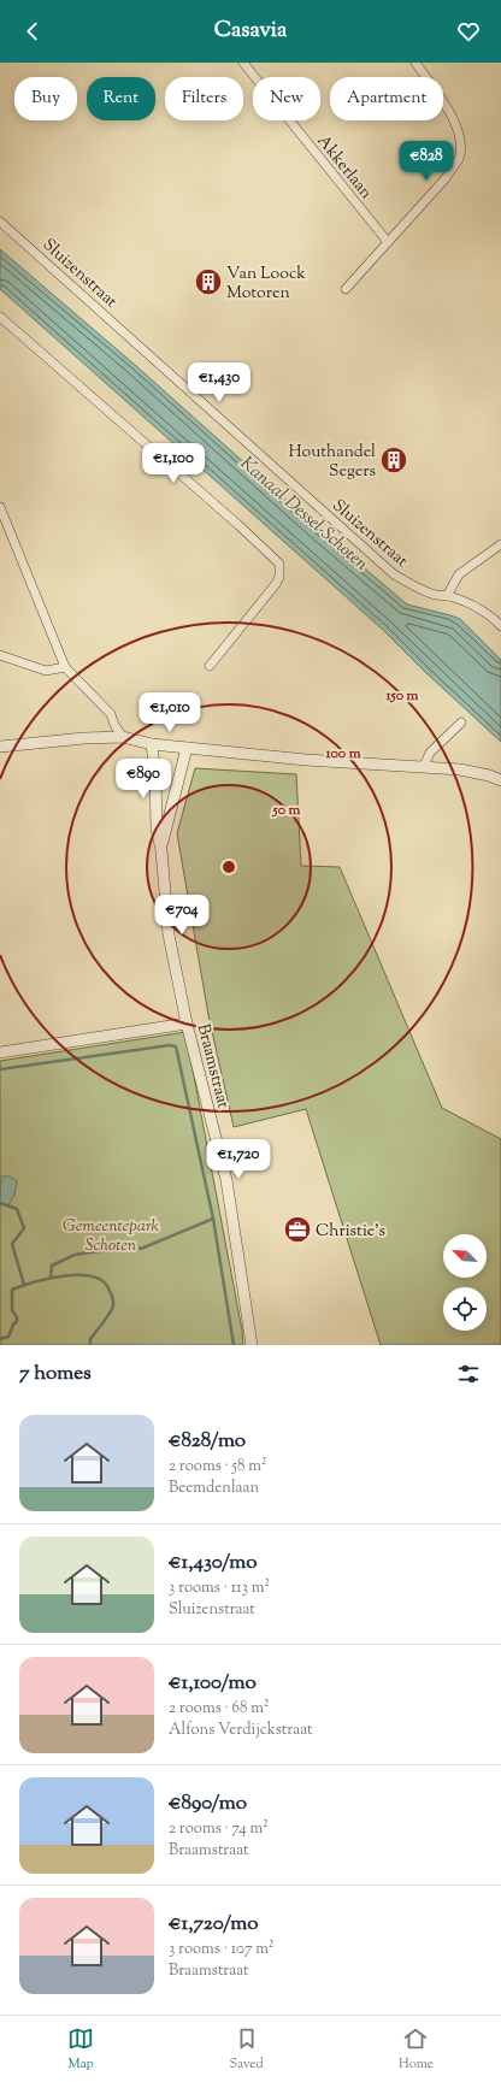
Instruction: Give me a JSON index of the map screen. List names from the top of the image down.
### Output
{
  "streets": {
    "street": ["Akkerlaan", "Sluizenstraat", "Braamstraat"]
  },
  "water": ["Kanaal Dessel-Schoten"],
  "parks": ["Gemeentepark Schoten"],
  "places": {
    "building": ["Van Loock Motoren", "Houthandel Segers"],
    "office": ["Christie's"]
  },
  "north": "top left",
  "page": {
    "header": "Casavia",
    "chip": [
      "Buy",
      "Rent",
      "Filters",
      "New",
      "Apartment"
    ],
    "price": [
      "€828",
      "€1,430",
      "€1,100",
      "€1,010",
      "€890",
      "€704",
      "€1,720"
    ],
    "heading": "7 homes",
    "list": [
      {
        "name": "€828/mo",
        "note": "2 rooms · 58 m² · Beemdenlaan"
      },
      {
        "name": "€1,430/mo",
        "note": "3 rooms · 113 m² · Sluizenstraat"
      },
      {
        "name": "€1,100/mo",
        "note": "2 rooms · 68 m² · Alfons Verdijckstraat"
      },
      {
        "name": "€890/mo",
        "note": "2 rooms · 74 m² · Braamstraat"
      },
      {
        "name": "€1,720/mo",
        "note": "3 rooms · 107 m² · Braamstraat"
      }
    ],
    "tabs": ["Map", "Saved", "Home"]
  },
  "rings": ["150 m", "100 m", "50 m"]
}
